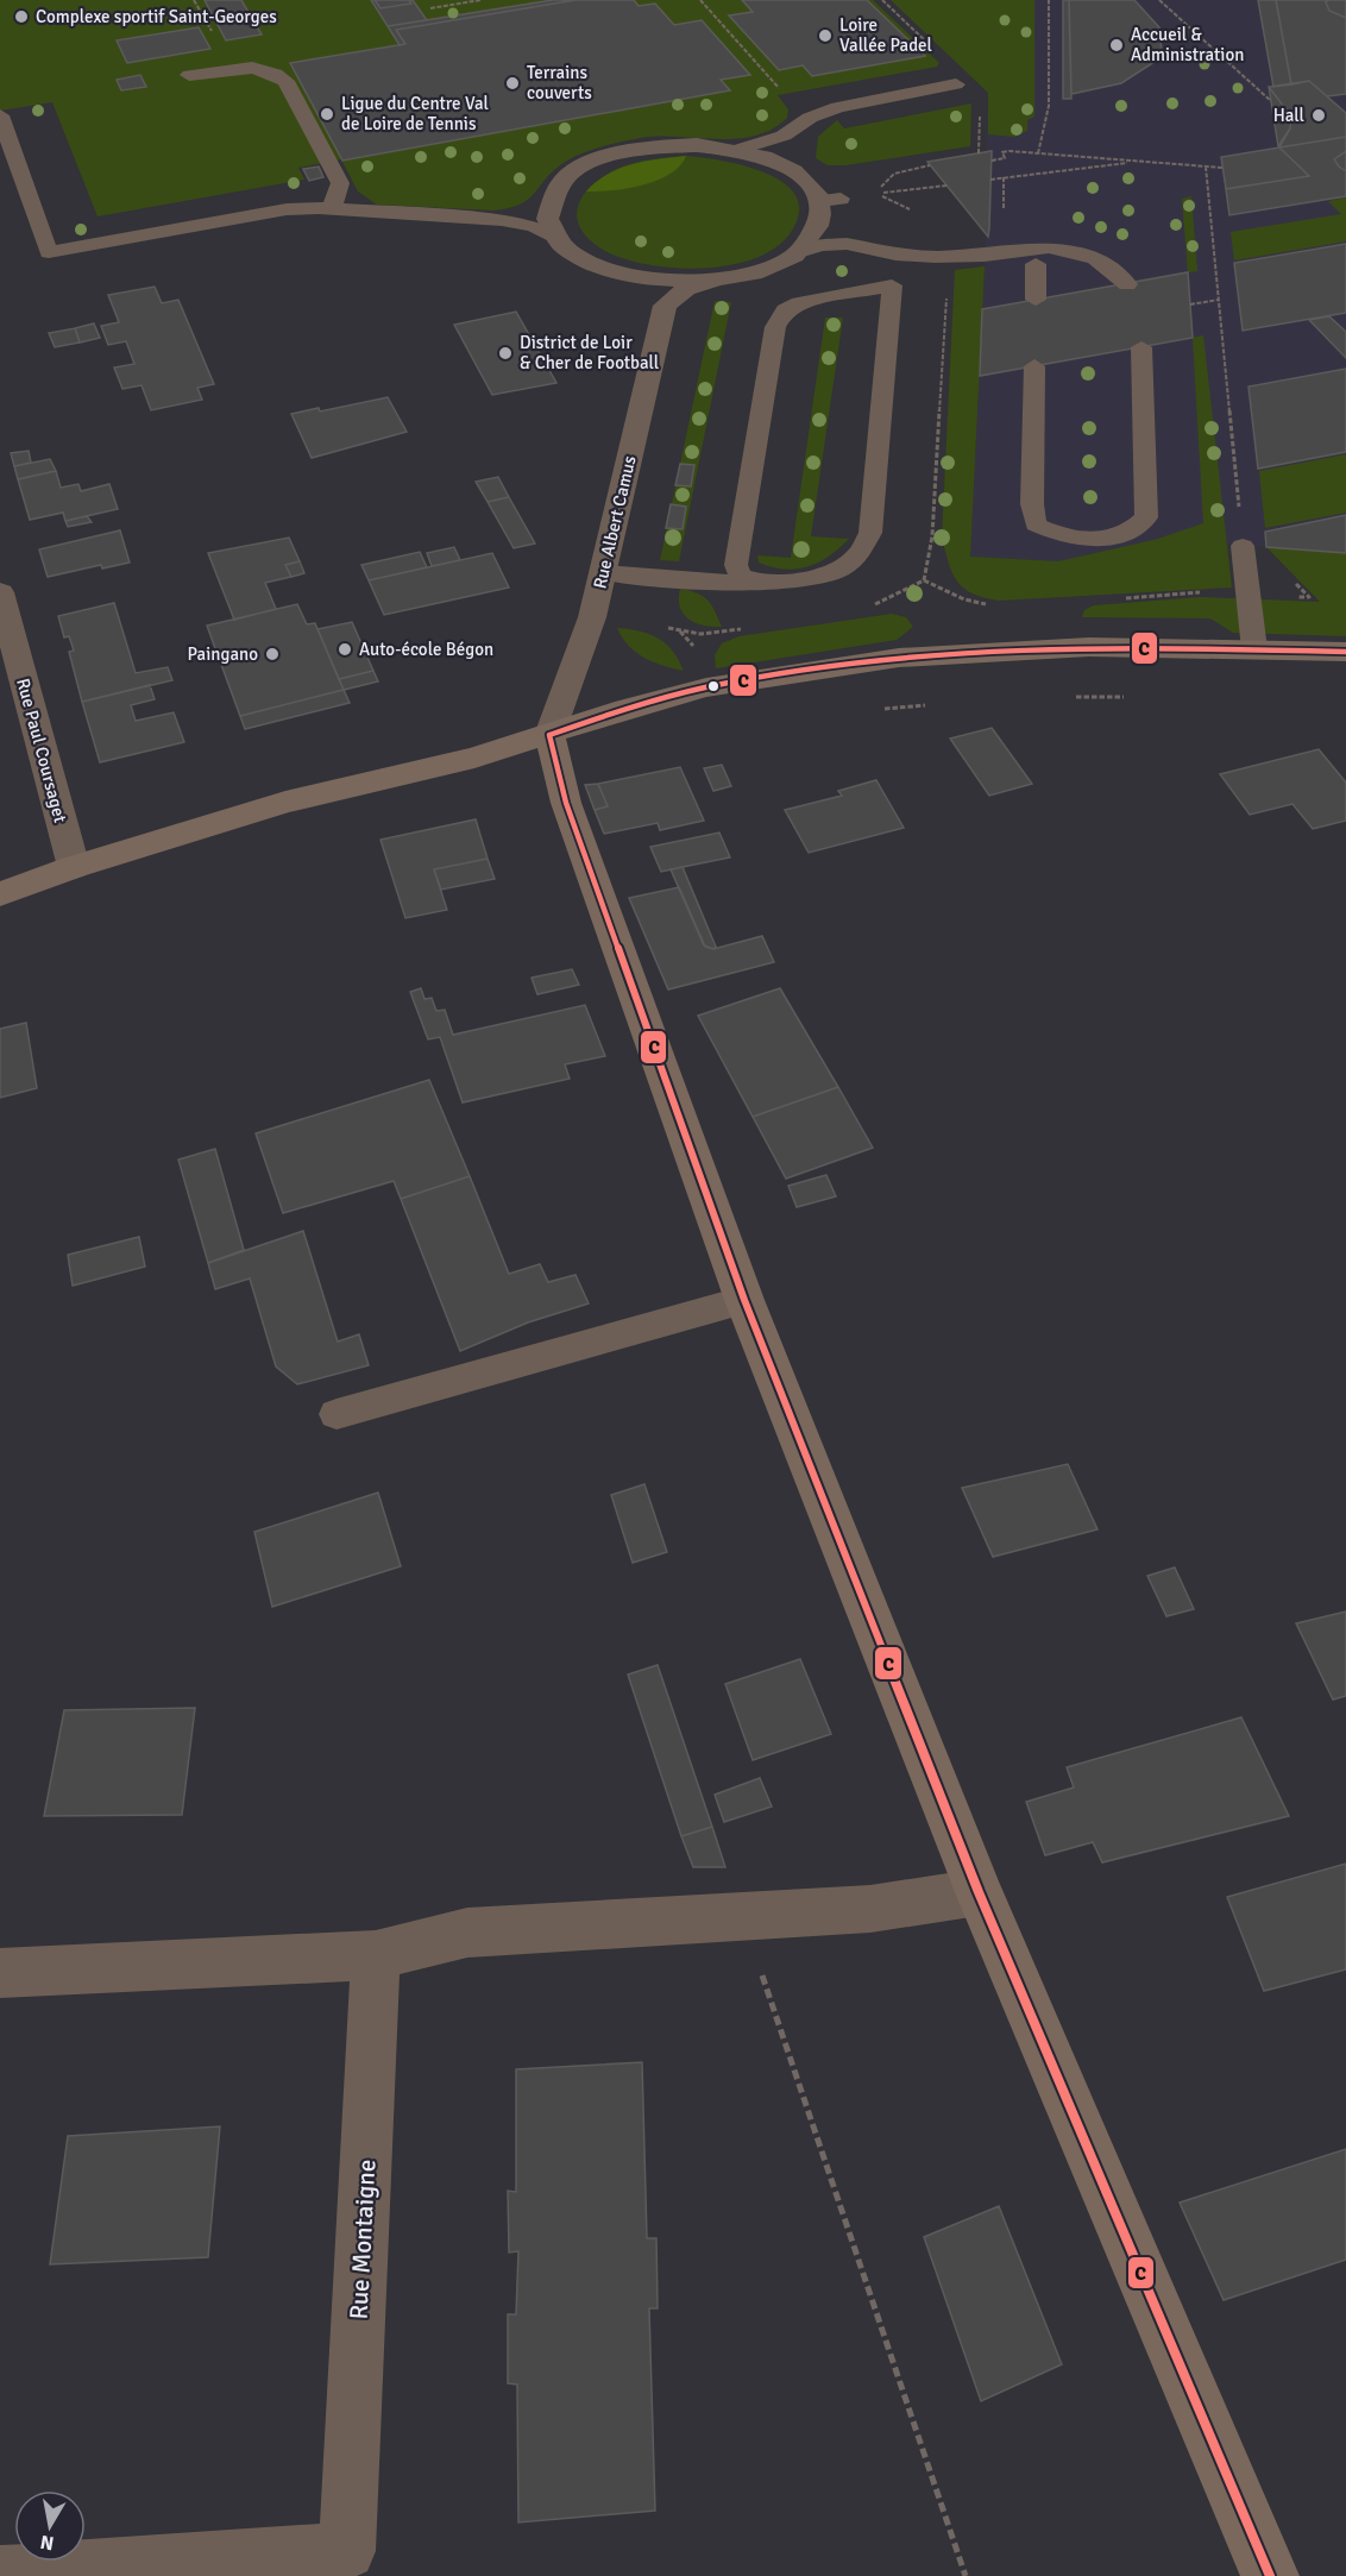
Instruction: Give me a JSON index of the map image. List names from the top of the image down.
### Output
{
  "streets": {
    "street": ["Rue Albert Camus", "Rue Paul Coursaget", "Rue Montaigne"]
  },
  "places": [
    "Complexe sportif Saint-Georges",
    "Loire Vallée Padel",
    "Accueil & Administration",
    "Terrains couverts",
    "Ligue du Centre Val de Loire de Tennis",
    "Hall",
    "District de Loir & Cher de Football",
    "Auto-école Bégon",
    "Paingano"
  ],
  "lines": ["transit line C"],
  "north": "bottom"
}
